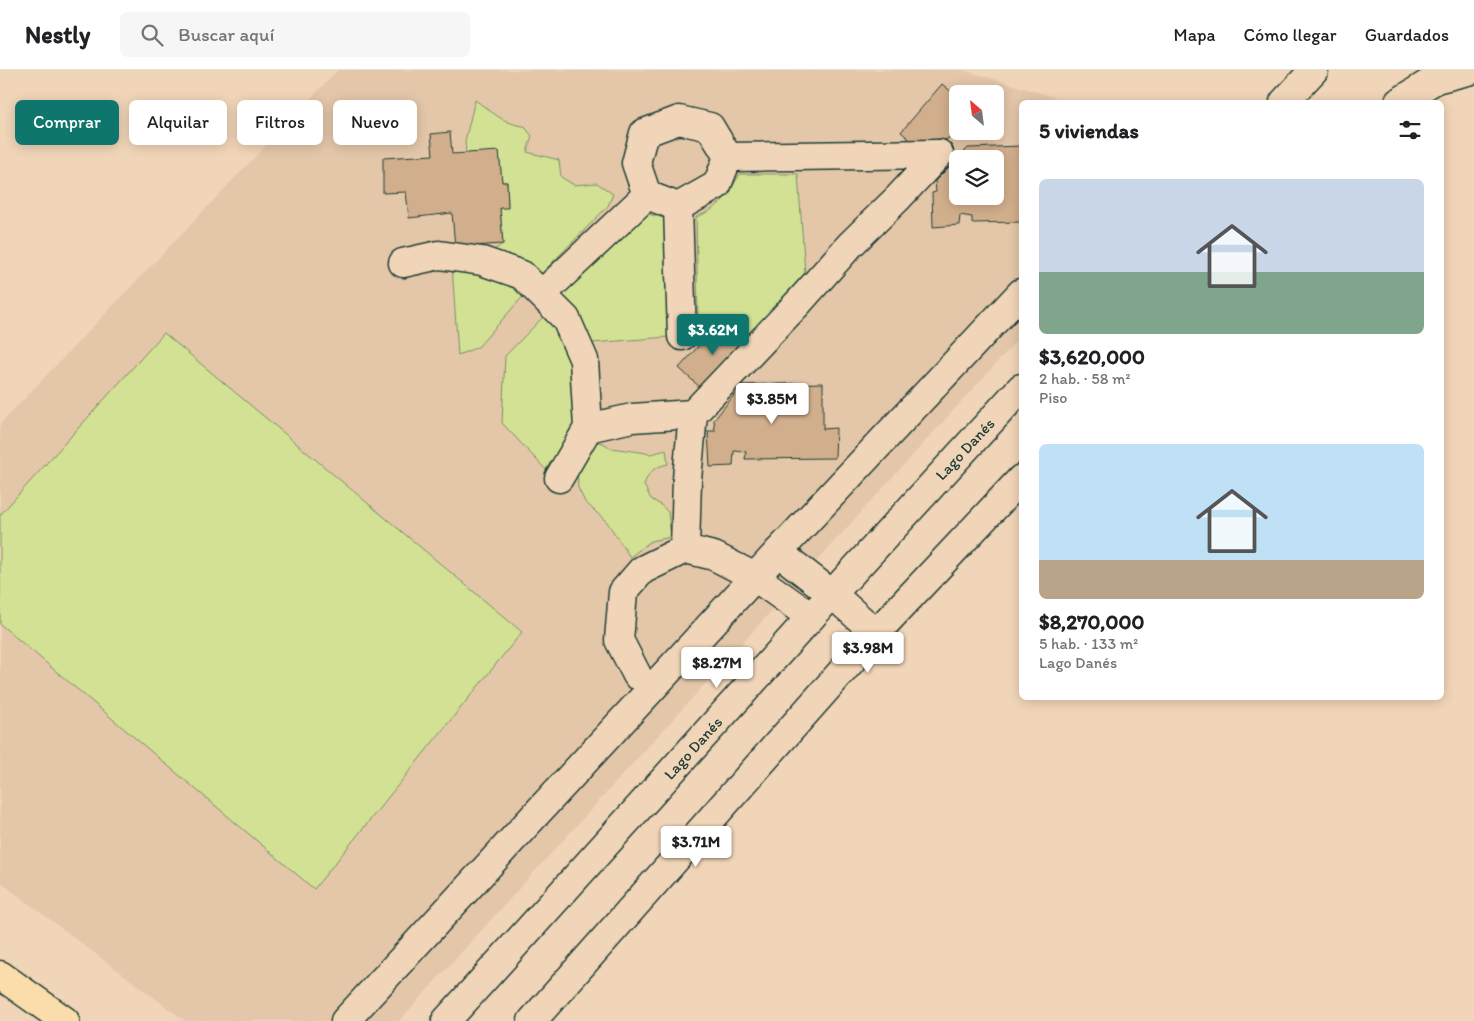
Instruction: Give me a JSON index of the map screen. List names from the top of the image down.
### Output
{
  "streets": {
    "street": ["Lago Danés"]
  },
  "north": "top left",
  "page": {
    "header": "Nestly",
    "search": "Buscar aquí",
    "nav": ["Mapa", "Cómo llegar", "Guardados"],
    "chip": [
      "Comprar",
      "Alquilar",
      "Filtros",
      "Nuevo"
    ],
    "heading": "5 viviendas",
    "list": [
      {
        "name": "$3,620,000",
        "note": "2 hab. · 58 m² · Piso"
      },
      {
        "name": "$8,270,000",
        "note": "5 hab. · 133 m² · Lago Danés"
      }
    ],
    "price": [
      "$3.62M",
      "$3.85M",
      "$3.98M",
      "$8.27M",
      "$3.71M"
    ]
  }
}
